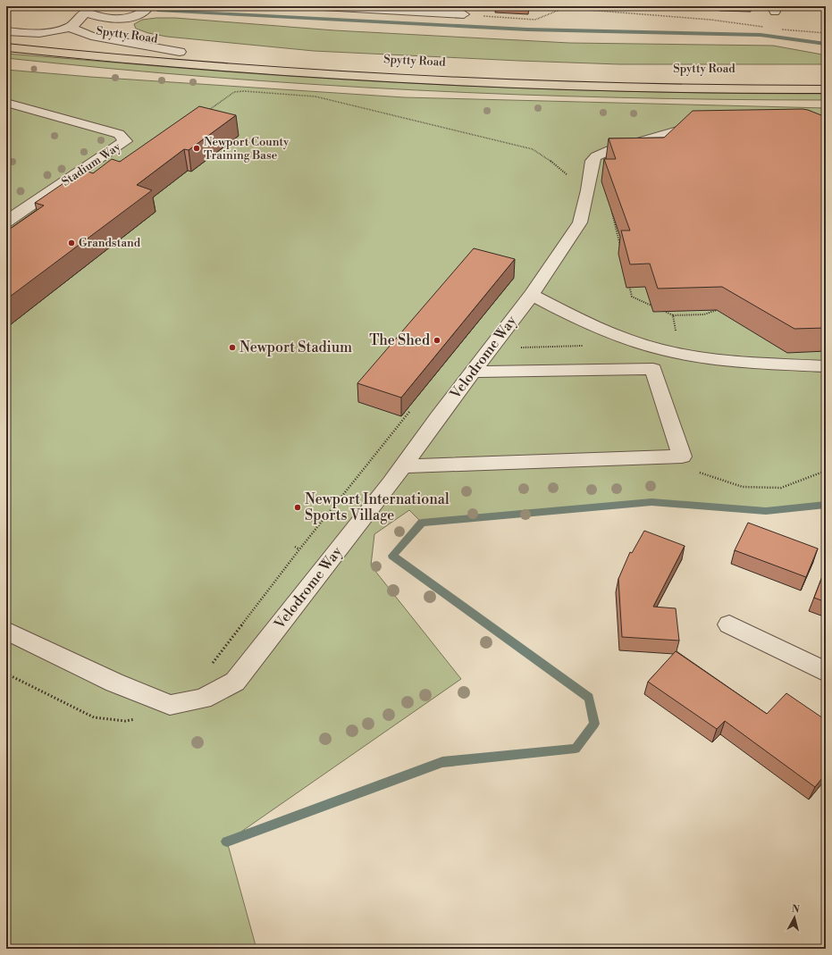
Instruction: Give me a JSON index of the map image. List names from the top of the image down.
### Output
{
  "streets": {
    "main road": ["Spytty Road"],
    "street": ["Stadium Way", "Velodrome Way"]
  },
  "places": [
    "Newport County Training Base",
    "Grandstand",
    "The Shed",
    "Newport Stadium",
    "Newport International Sports Village"
  ],
  "north": "top"
}
